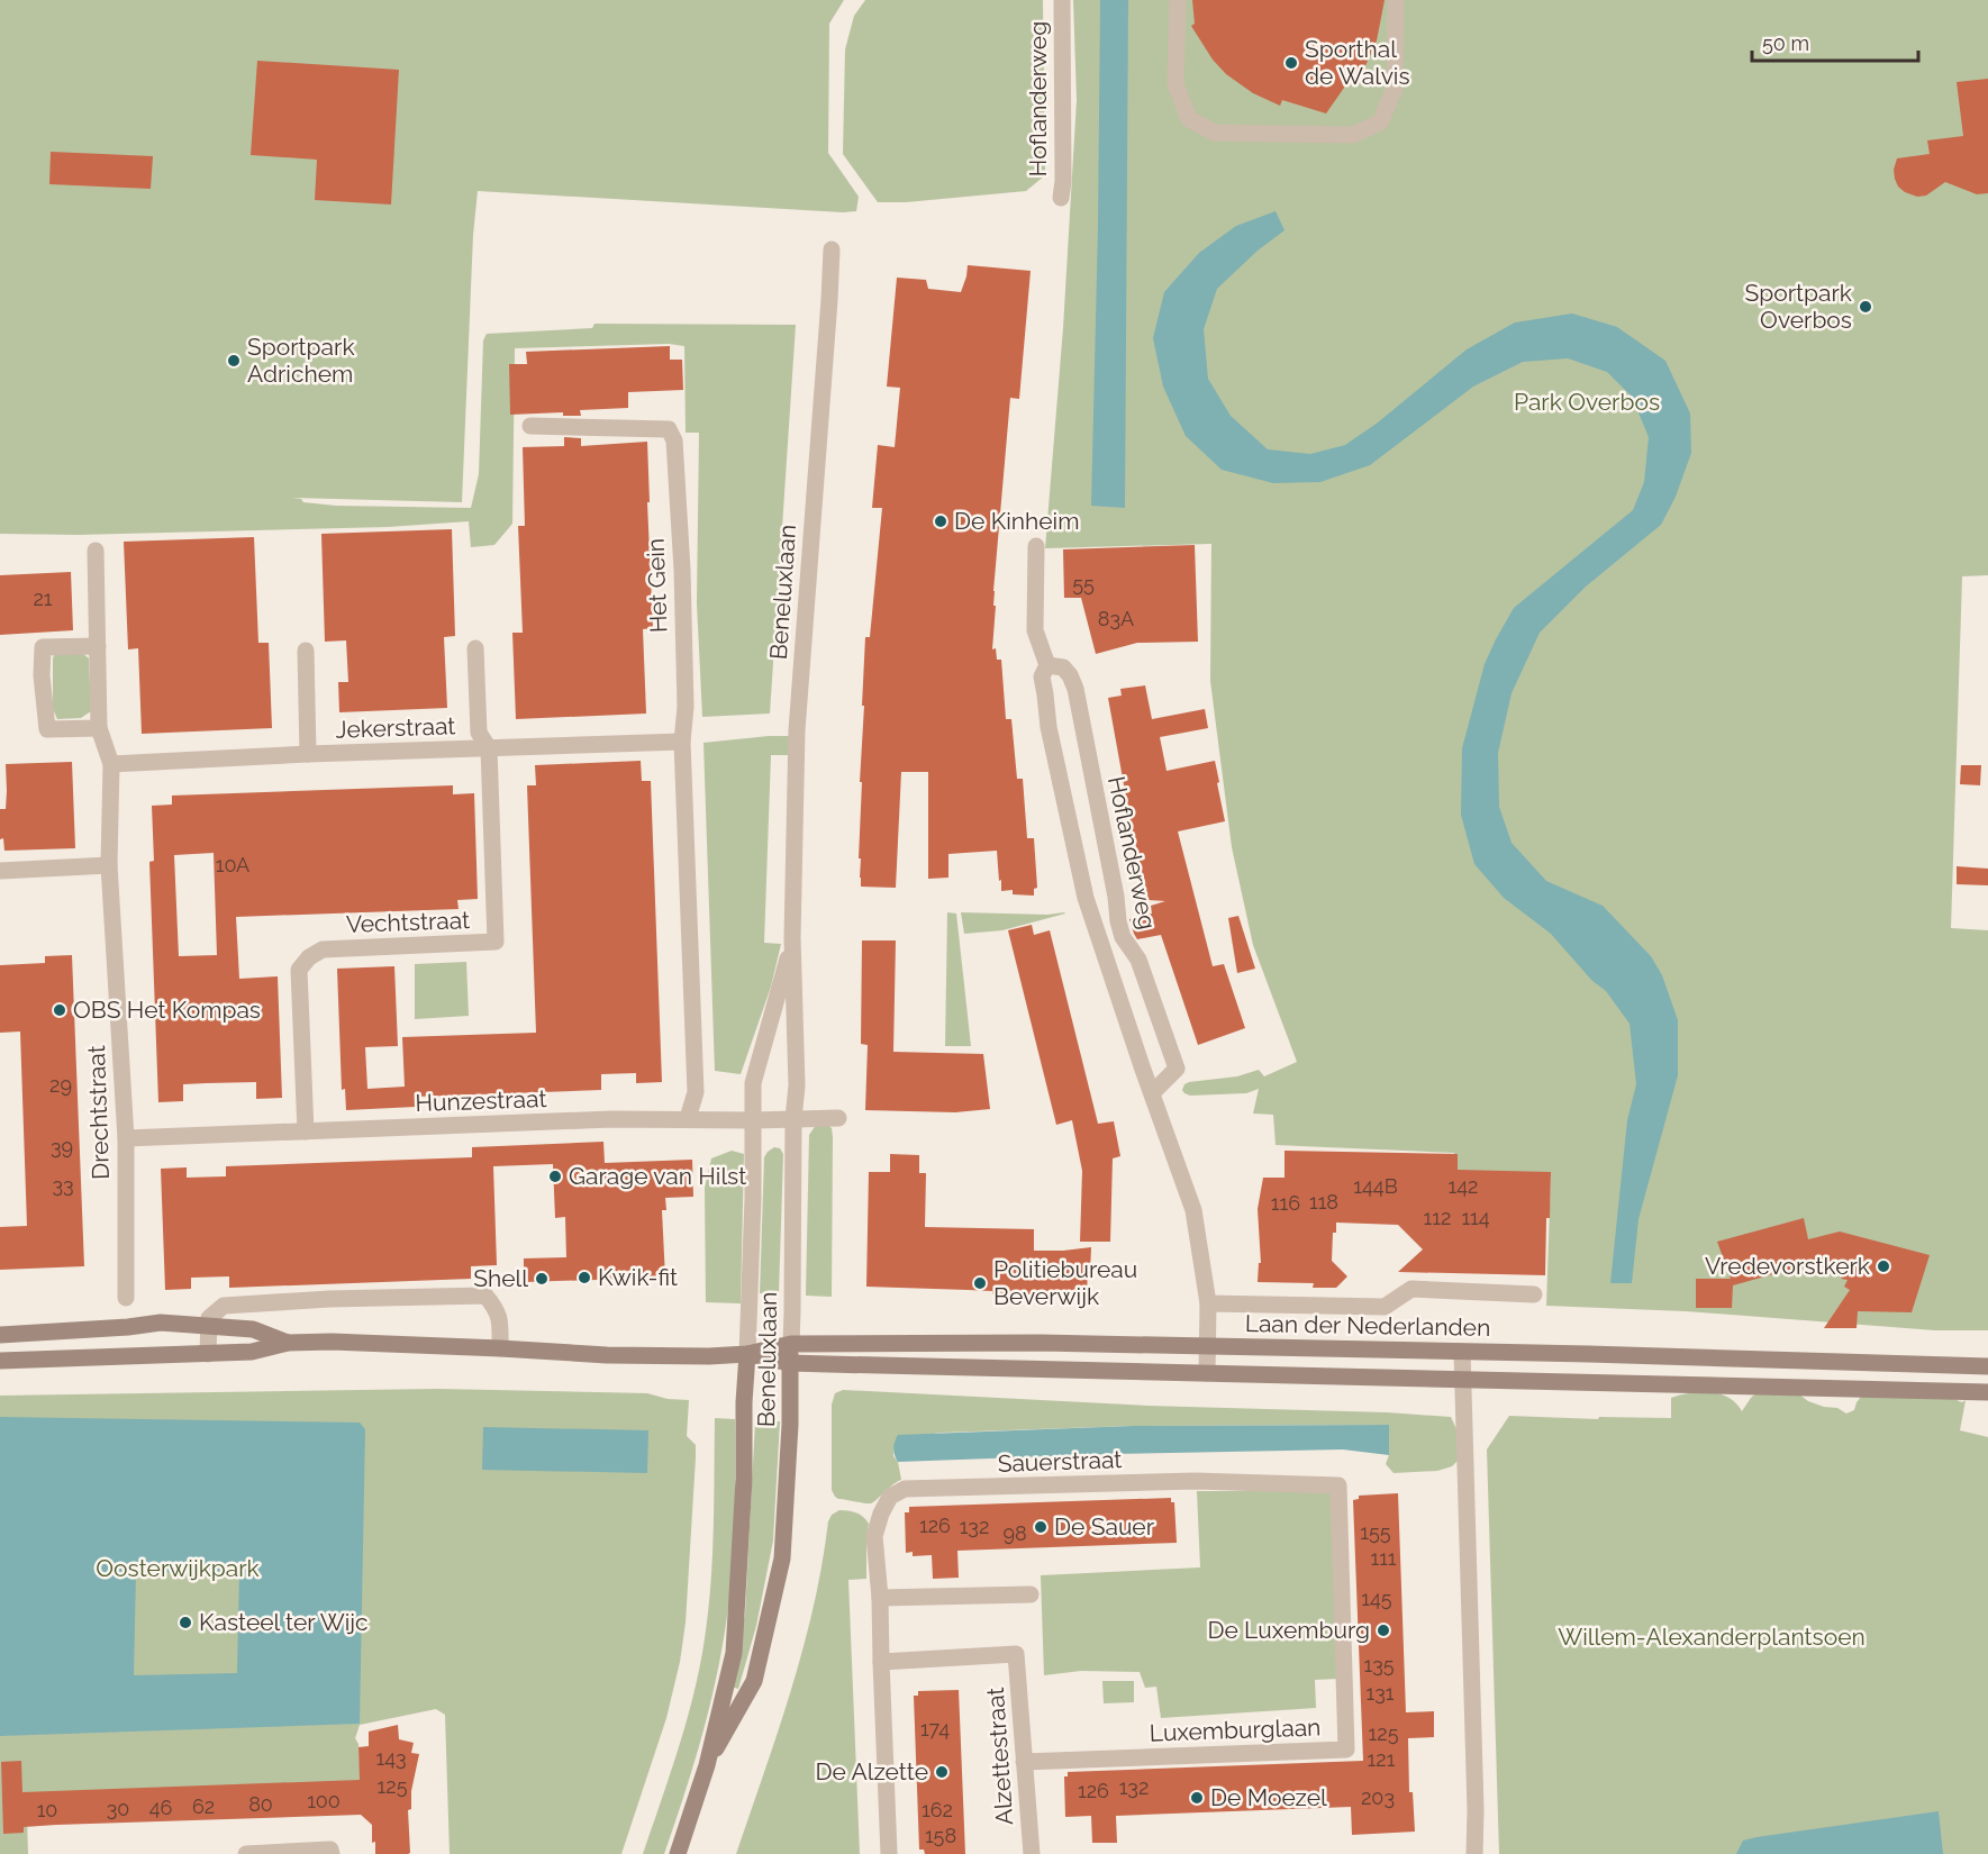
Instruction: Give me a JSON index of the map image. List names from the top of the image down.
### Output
{
  "streets": {
    "main road": ["Beneluxlaan", "Laan der Nederlanden"],
    "street": [
      "Hoflanderweg",
      "Het Gein",
      "Jekerstraat",
      "Vechtstraat",
      "Hunzestraat",
      "Drechtstraat",
      "Sauerstraat",
      "Luxemburglaan",
      "Alzettestraat"
    ]
  },
  "crossings": [
    ["Hoflanderweg", "Laan der Nederlanden"],
    ["Het Gein", "Jekerstraat"],
    ["Beneluxlaan", "Hunzestraat"],
    ["Beneluxlaan", "Laan der Nederlanden"],
    ["Jekerstraat", "Vechtstraat"],
    ["Jekerstraat", "Drechtstraat"],
    ["Vechtstraat", "Hunzestraat"],
    ["Hunzestraat", "Drechtstraat"],
    ["Sauerstraat", "Luxemburglaan"],
    ["Sauerstraat", "Alzettestraat"],
    ["Luxemburglaan", "Alzettestraat"]
  ],
  "parks": ["Park Overbos", "Oosterwijkpark", "Willem-Alexanderplantsoen"],
  "places": [
    "Sporthal de Walvis",
    "Sportpark Overbos",
    "Sportpark Adrichem",
    "De Kinheim",
    "OBS Het Kompas",
    "Garage van Hilst",
    "Vredevorstkerk",
    "Kwik-fit",
    "Shell",
    "Politiebureau Beverwijk",
    "De Sauer",
    "Kasteel ter Wijc",
    "De Luxemburg",
    "De Alzette",
    "De Moezel"
  ],
  "house_numbers": [
    "55",
    "21",
    "83A",
    "10A",
    "29",
    "39",
    "33",
    "144B",
    "142",
    "118",
    "116",
    "112",
    "114",
    "126",
    "132",
    "155",
    "98",
    "111",
    "145",
    "135",
    "131",
    "174",
    "125",
    "143",
    "121",
    "125",
    "132",
    "126",
    "203",
    "100",
    "80",
    "62",
    "46",
    "30",
    "10",
    "162",
    "158"
  ],
  "scale_bar": "50 m"
}
